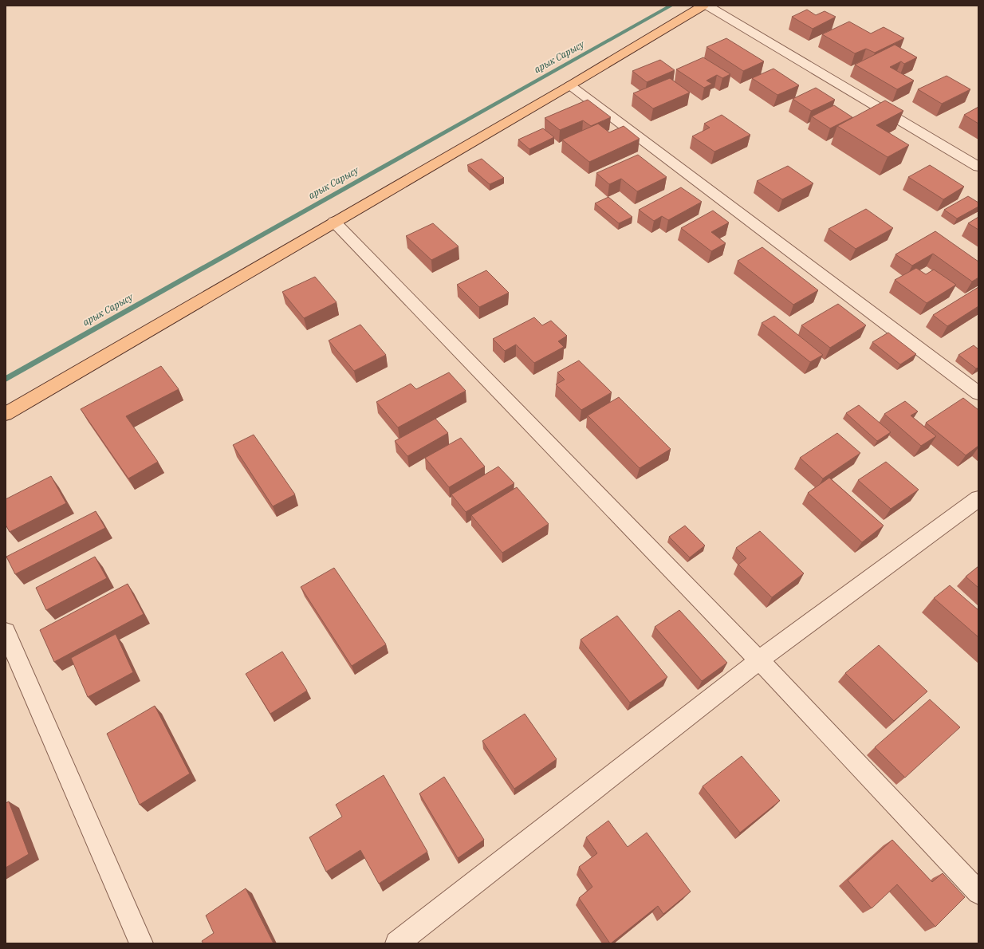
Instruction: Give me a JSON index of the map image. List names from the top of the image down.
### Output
{
  "water": ["арык Сарысу"]
}
